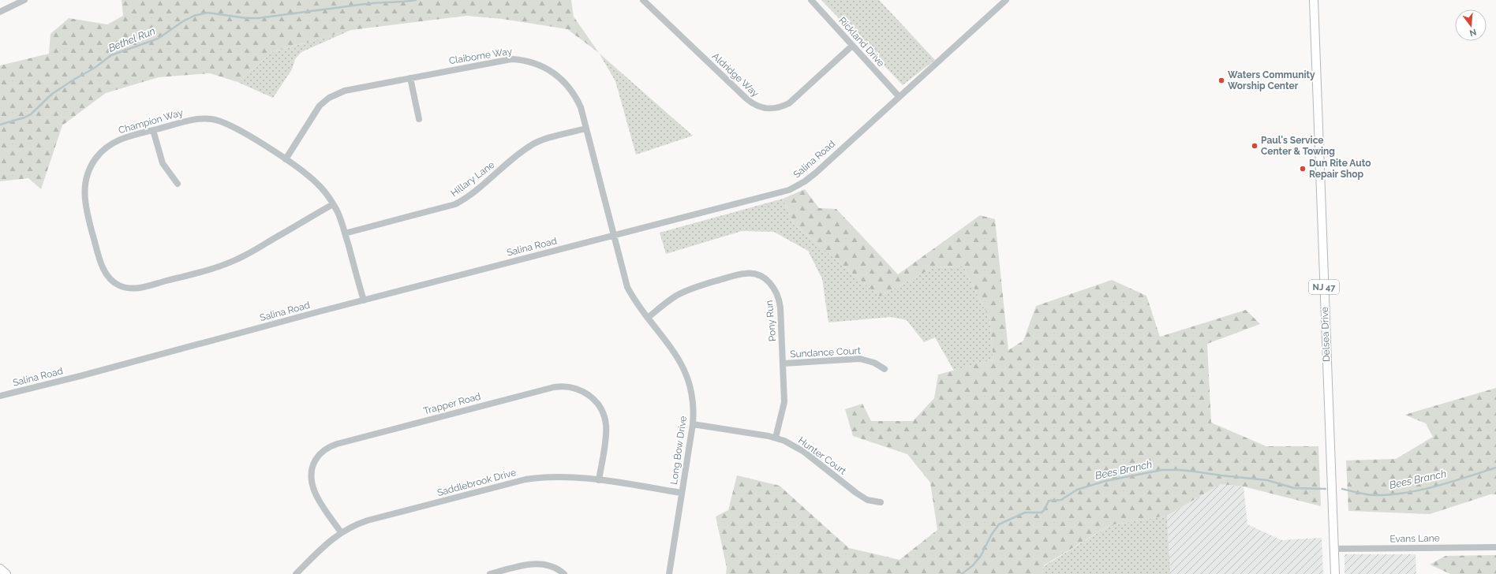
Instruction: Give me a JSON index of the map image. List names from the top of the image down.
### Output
{
  "streets": {
    "main road": ["NJ 47", "Delsea Drive"],
    "street": [
      "Rickland Drive",
      "Claiborne Way",
      "Aldridge Way",
      "Champion Way",
      "Salina Road",
      "Hillary Lane",
      "Pony Run",
      "Sundance Court",
      "Trapper Road",
      "Long Bow Drive",
      "Hunter Court",
      "Saddlebrook Drive",
      "Evans Lane"
    ]
  },
  "crossings": [
    ["Rickland Drive", "Aldridge Way"],
    ["Rickland Drive", "Salina Road"],
    ["Claiborne Way", "Champion Way"],
    ["Claiborne Way", "Salina Road"],
    ["Claiborne Way", "Hillary Lane"],
    ["Claiborne Way", "Long Bow Drive"],
    ["Champion Way", "Salina Road"],
    ["Champion Way", "Hillary Lane"],
    ["Salina Road", "Long Bow Drive"],
    ["Pony Run", "Sundance Court"],
    ["Pony Run", "Long Bow Drive"],
    ["Pony Run", "Hunter Court"],
    ["Delsea Drive", "Evans Lane"],
    ["Trapper Road", "Saddlebrook Drive"],
    ["Long Bow Drive", "Hunter Court"],
    ["Long Bow Drive", "Saddlebrook Drive"]
  ],
  "water": ["Bethel Run", "Bees Branch"],
  "places": ["Waters Community Worship Center", "Paul's Service Center & Towing", "Dun Rite Auto Repair Shop"],
  "north": "bottom"
}
